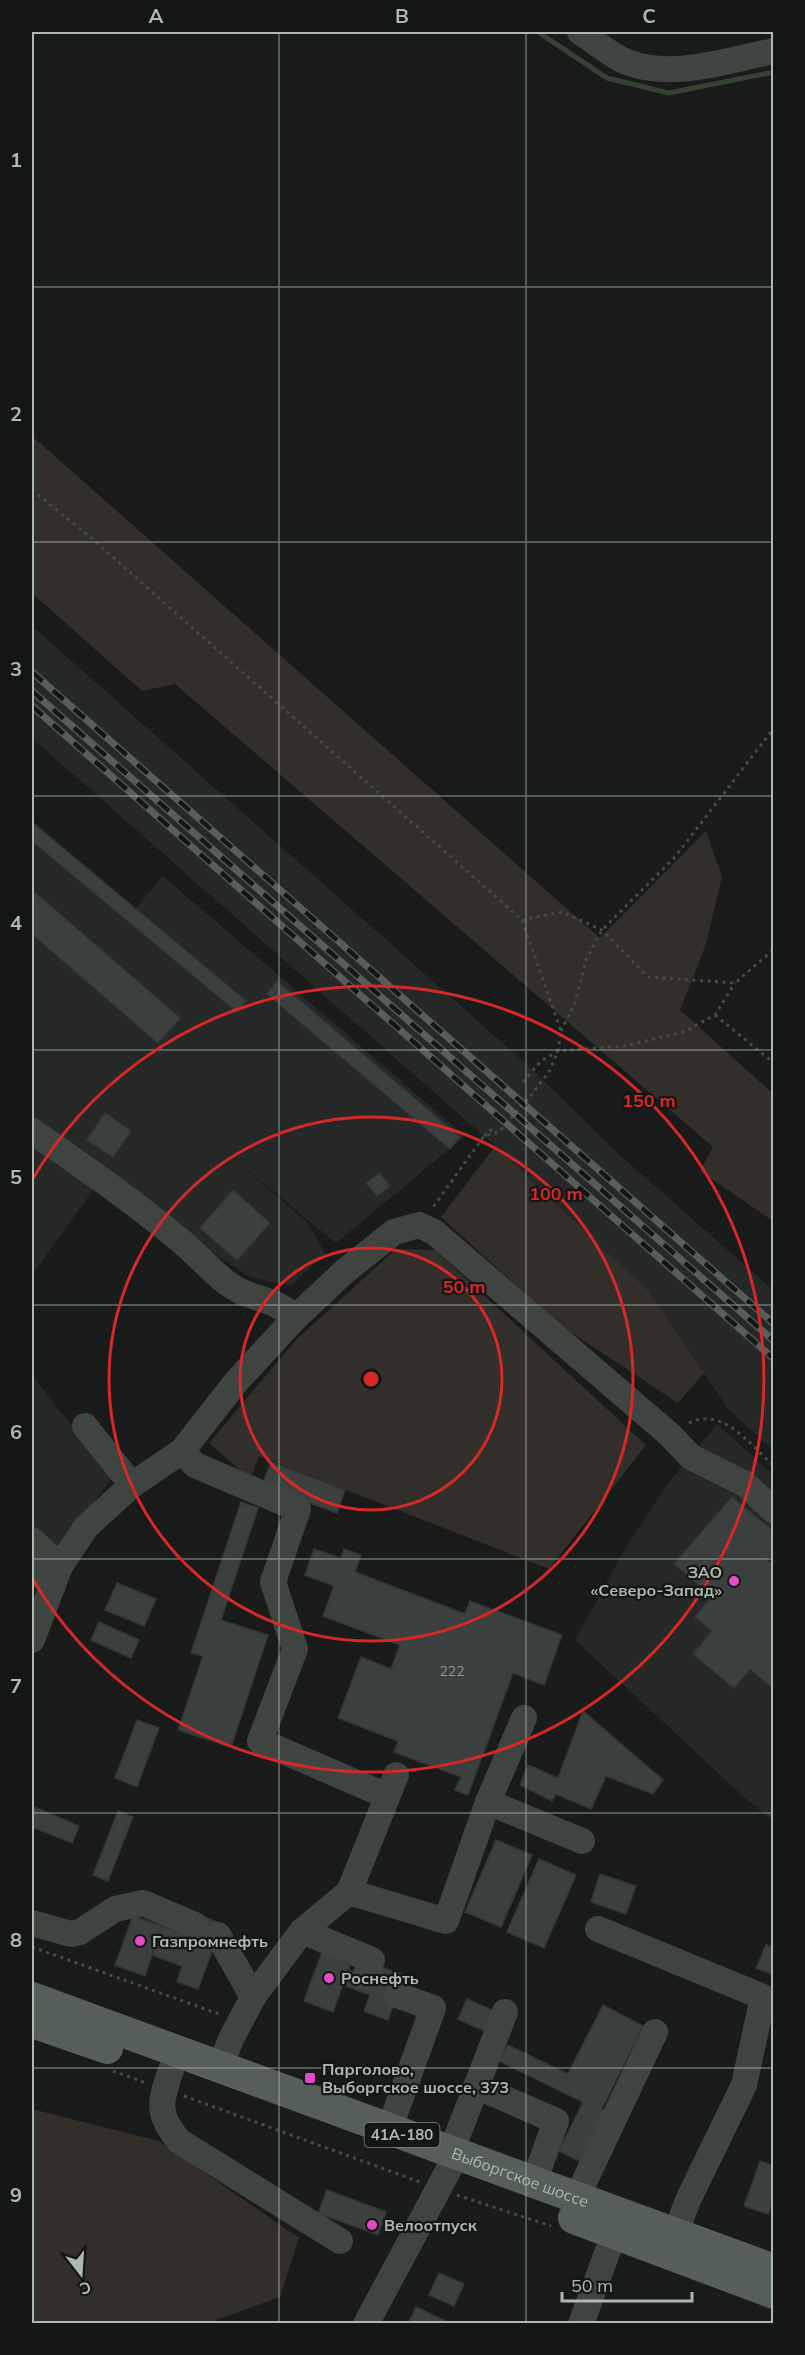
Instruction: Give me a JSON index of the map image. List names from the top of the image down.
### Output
{
  "streets": {
    "main road": ["41А-180", "Выборгское шоссе"]
  },
  "places": {
    "other": [
      "ЗАО «Северо-Запад»",
      "Газпромнефть",
      "Роснефть",
      "Велоотпуск"
    ],
    "transit": ["Парголово, Выборгское шоссе, 373"]
  },
  "house_numbers": ["222"],
  "scale_bar": "50 m",
  "north": "bottom",
  "grid": {
    "columns": ["A", "B", "C"],
    "rows": [
      "1",
      "2",
      "3",
      "4",
      "5",
      "6",
      "7",
      "8",
      "9"
    ]
  },
  "rings": ["150 m", "100 m", "50 m"]
}
